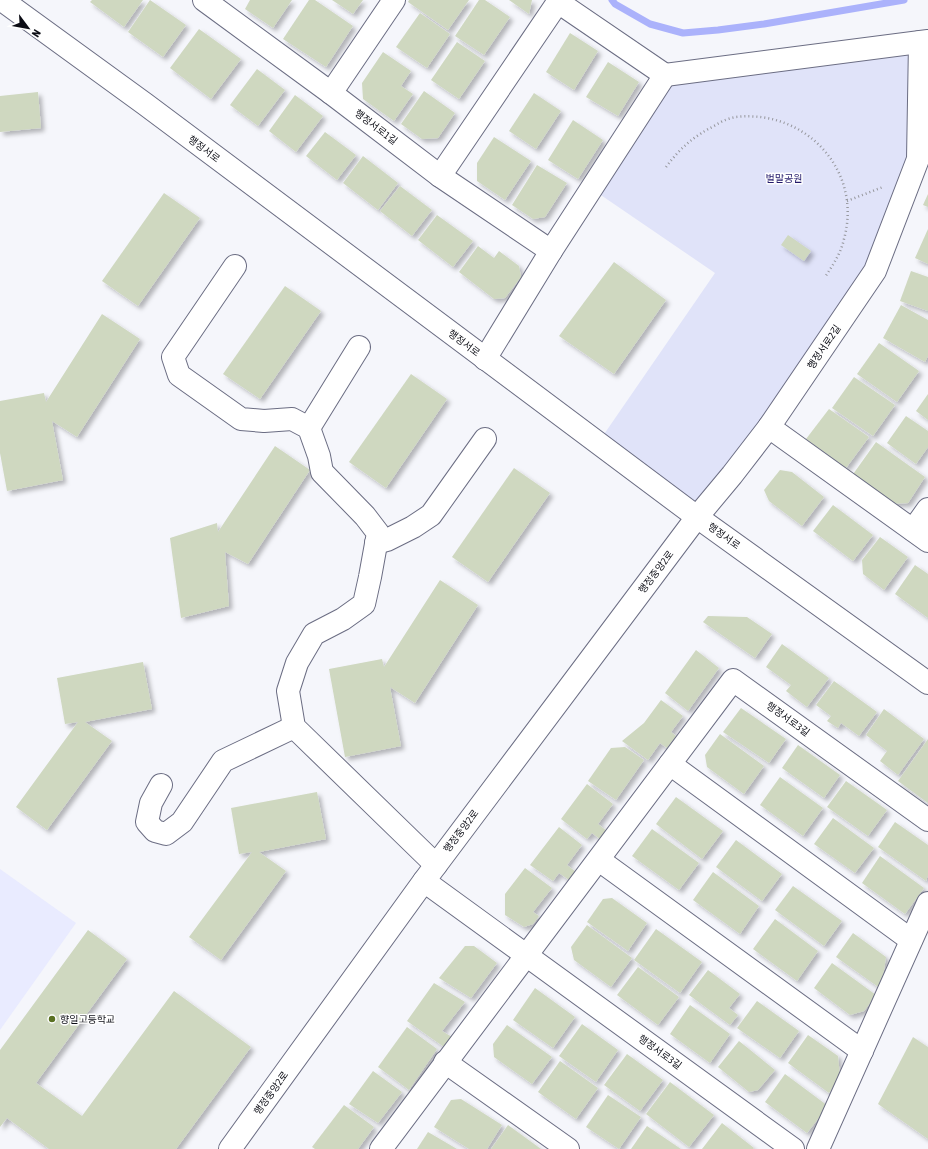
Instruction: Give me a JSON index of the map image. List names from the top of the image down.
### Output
{
  "streets": {
    "street": [
      "행정서로1길",
      "행정서로",
      "행정서로2길",
      "행정중앙2로",
      "행정서로3길"
    ]
  },
  "crossings": [
    ["행정서로", "행정서로2길"],
    ["행정서로", "행정중앙2로"],
    ["행정서로2길", "행정중앙2로"],
    ["행정중앙2로", "행정서로3길"]
  ],
  "parks": ["벌말공원"],
  "places": ["향일고등학교"],
  "north": "bottom right"
}
